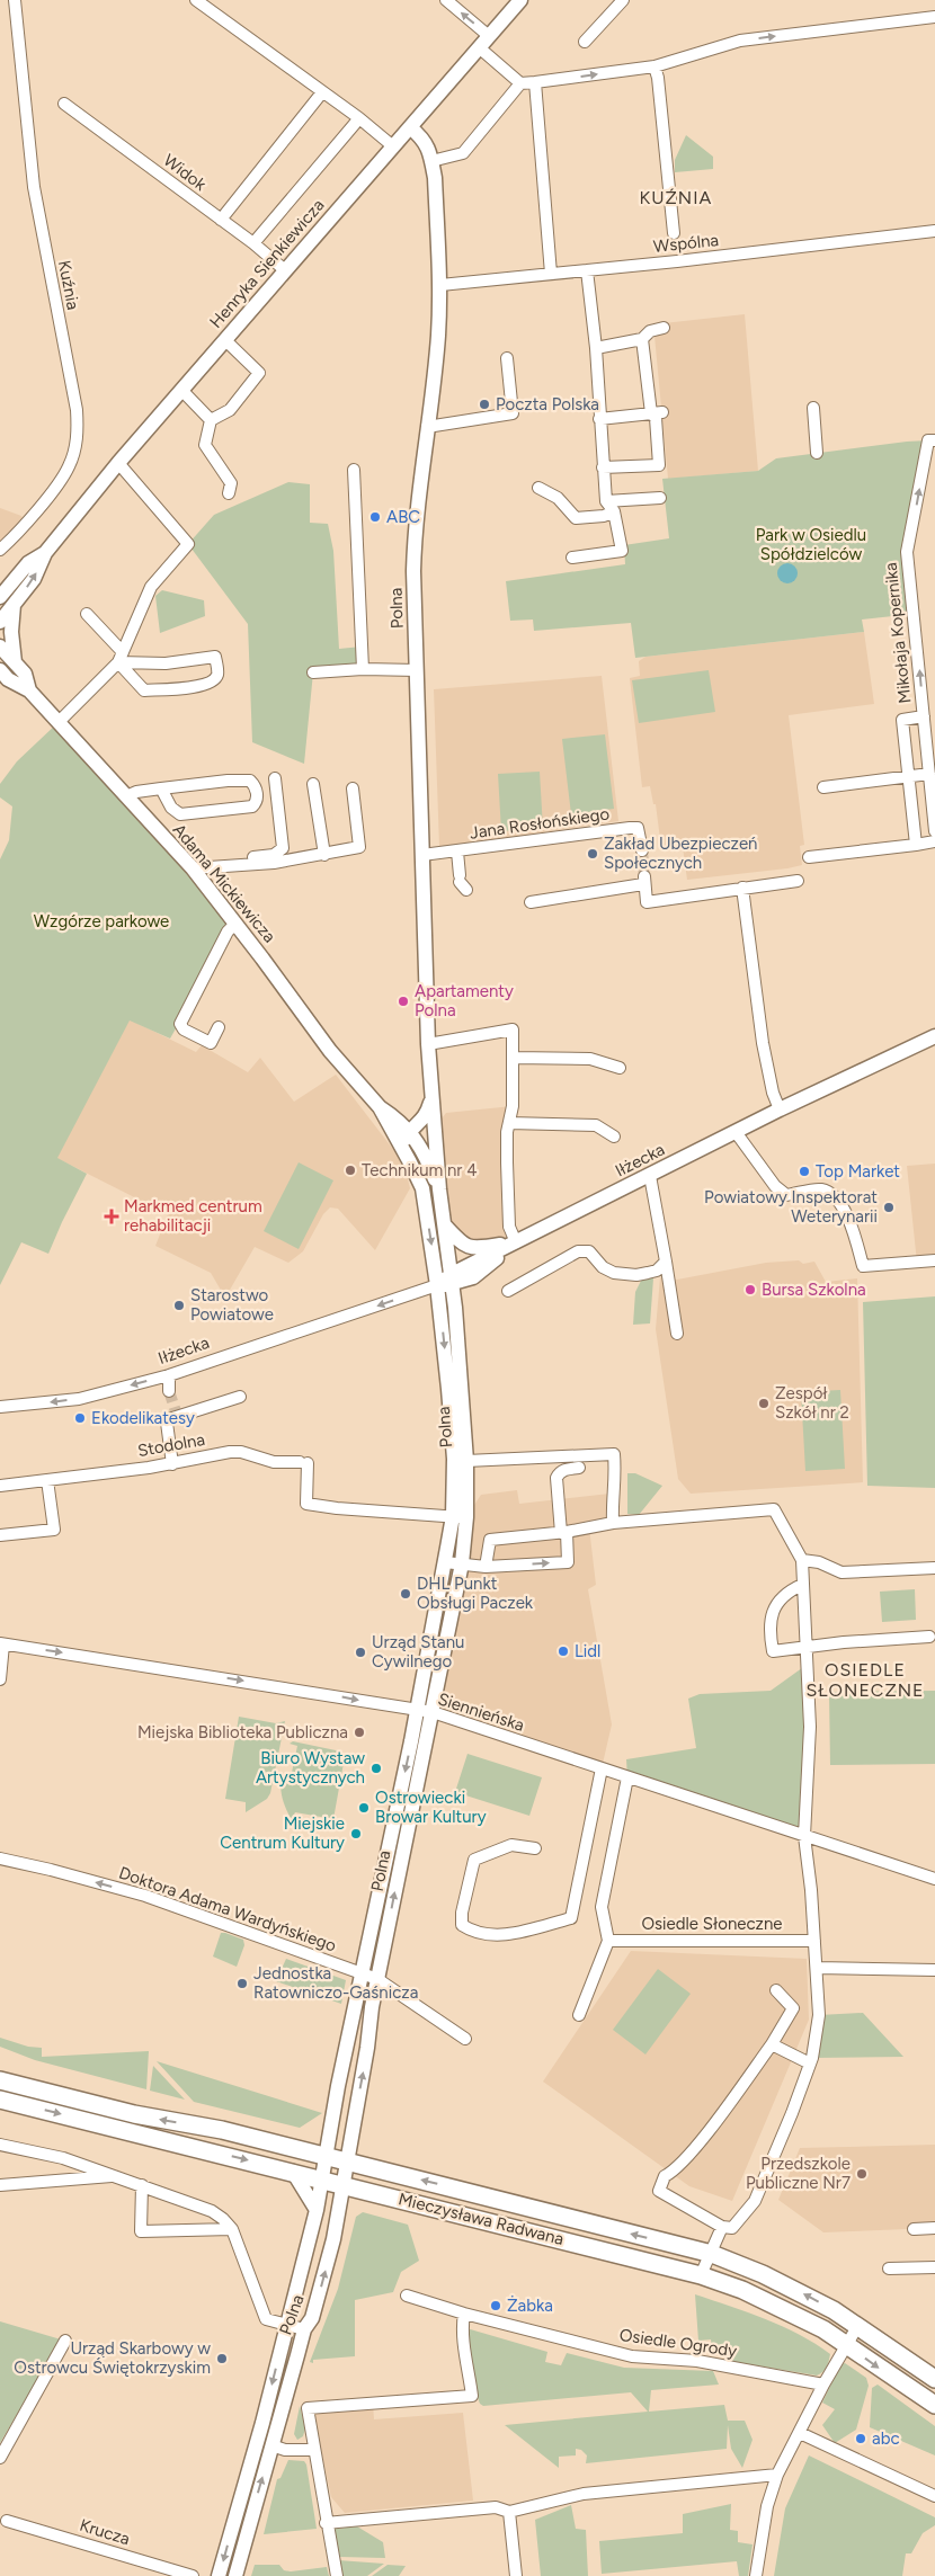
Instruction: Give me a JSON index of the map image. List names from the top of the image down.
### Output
{
  "streets": {
    "main road": ["Mieczysława Radwana"],
    "street": [
      "Widok",
      "Wspólna",
      "Henryka Sienkiewicza",
      "Kuźnia",
      "Polna",
      "Mikołaja Kopernika",
      "Jana Rosłońskiego",
      "Adama Mickiewicza",
      "Iłżecka",
      "Stodolna",
      "Siennieńska",
      "Doktora Adama Wardyńskiego",
      "Osiedle Słoneczne",
      "Osiedle Ogrody",
      "Krucza"
    ]
  },
  "crossings": [
    ["Widok", "Henryka Sienkiewicza"],
    ["Wspólna", "Polna"],
    ["Henryka Sienkiewicza", "Polna"],
    ["Polna", "Jana Rosłońskiego"],
    ["Polna", "Adama Mickiewicza"],
    ["Polna", "Iłżecka"],
    ["Polna", "Stodolna"],
    ["Polna", "Siennieńska"],
    ["Polna", "Doktora Adama Wardyńskiego"],
    ["Polna", "Mieczysława Radwana"],
    ["Adama Mickiewicza", "Iłżecka"]
  ],
  "one_way": [
    "Mikołaja Kopernika",
    "Iłżecka",
    "Siennieńska",
    "Doktora Adama Wardyńskiego"
  ],
  "districts": ["KUŹNIA", "OSIEDLE SŁONECZNE"],
  "parks": ["Park w Osiedlu Spółdzielców", "Wzgórze parkowe"],
  "places": {
    "other": [
      "Poczta Polska",
      "ABC",
      "Zakład Ubezpieczeń Społecznych",
      "Apartamenty Polna",
      "Technikum nr 4",
      "Top Market",
      "Powiatowy Inspektorat Weterynarii",
      "Bursa Szkolna",
      "Starostwo Powiatowe",
      "Zespół Szkół nr 2",
      "Ekodelikatesy",
      "DHL Punkt Obsługi Paczek",
      "Lidl",
      "Urząd Stanu Cywilnego",
      "Miejska Biblioteka Publiczna",
      "Biuro Wystaw Artystycznych",
      "Ostrowiecki Browar Kultury",
      "Miejskie Centrum Kultury",
      "Jednostka Ratowniczo-Gaśnicza",
      "Przedszkole Publiczne Nr7",
      "Żabka",
      "Urząd Skarbowy w Ostrowcu Świętokrzyskim",
      "abc"
    ],
    "health": ["Markmed centrum rehabilitacji"]
  }
}
